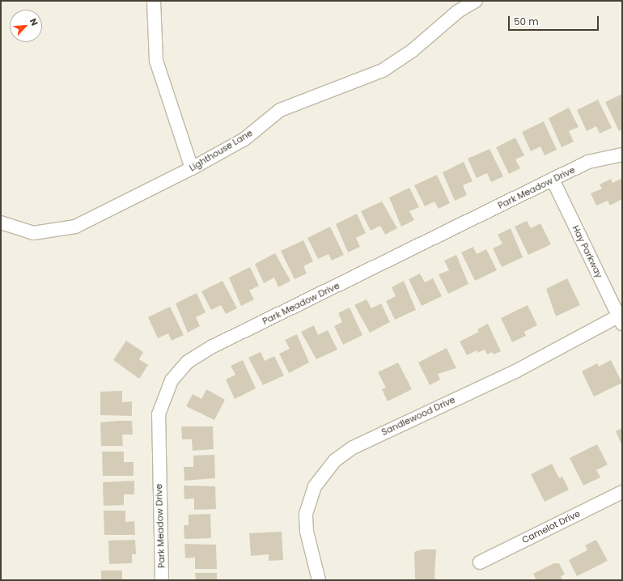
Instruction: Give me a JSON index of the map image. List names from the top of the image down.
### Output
{
  "streets": {
    "street": [
      "Lighthouse Lane",
      "Park Meadow Drive",
      "Hay Parkway",
      "Sandlewood Drive",
      "Camelot Drive"
    ]
  },
  "crossings": [
    ["Park Meadow Drive", "Hay Parkway"],
    ["Hay Parkway", "Sandlewood Drive"]
  ],
  "scale_bar": "50 m",
  "north": "top right"
}
